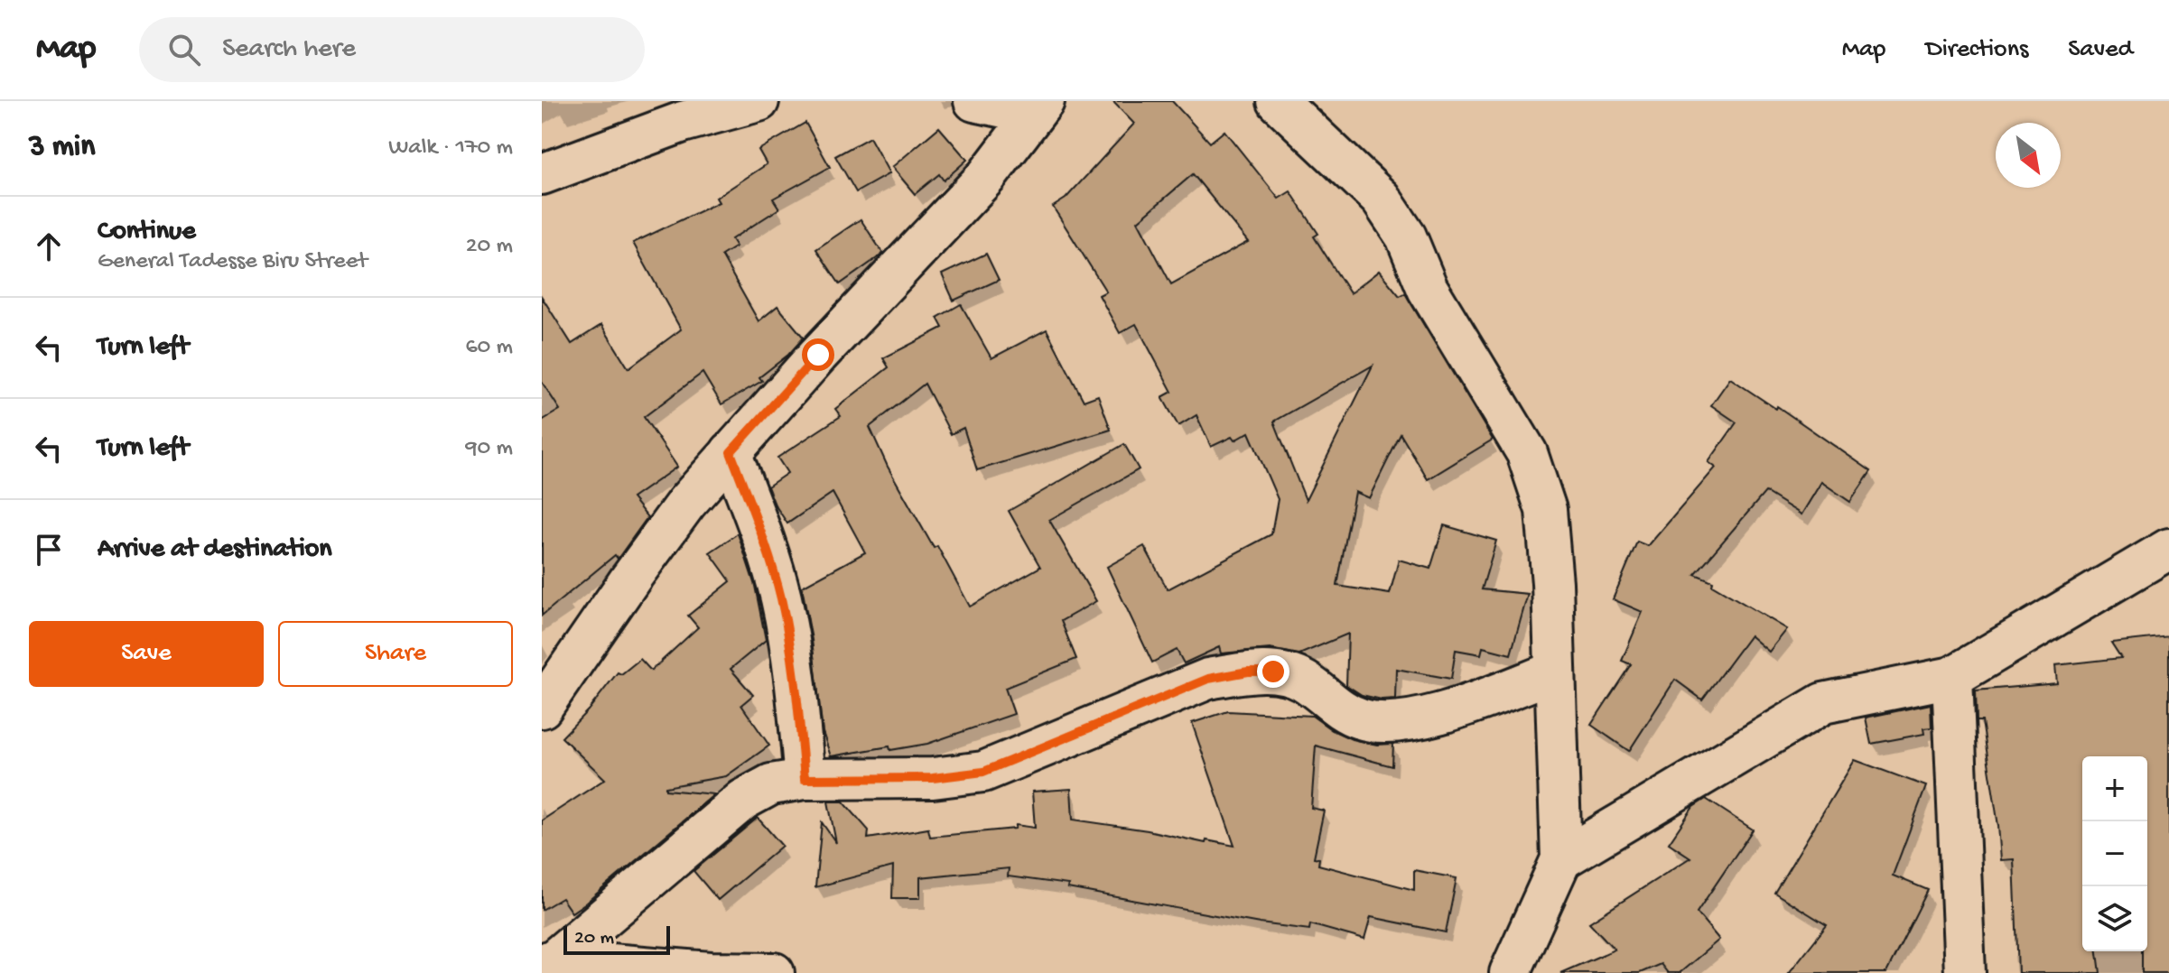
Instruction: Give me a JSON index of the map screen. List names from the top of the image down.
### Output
{
  "scale_bar": "20 m",
  "north": "bottom right",
  "page": {
    "header": "Map",
    "search": "Search here",
    "nav": ["Map", "Directions", "Saved"],
    "heading": ["3 min", "Walk · 170 m"],
    "list": [
      ["Continue", "General Tadesse Biru Street", "20 m"],
      ["Turn left", "60 m"],
      ["Turn left", "90 m"],
      "Arrive at destination"
    ],
    "buttons": ["Save", "Share"],
    "map_buttons": ["+", "−"],
    "scale": "20 m"
  }
}
